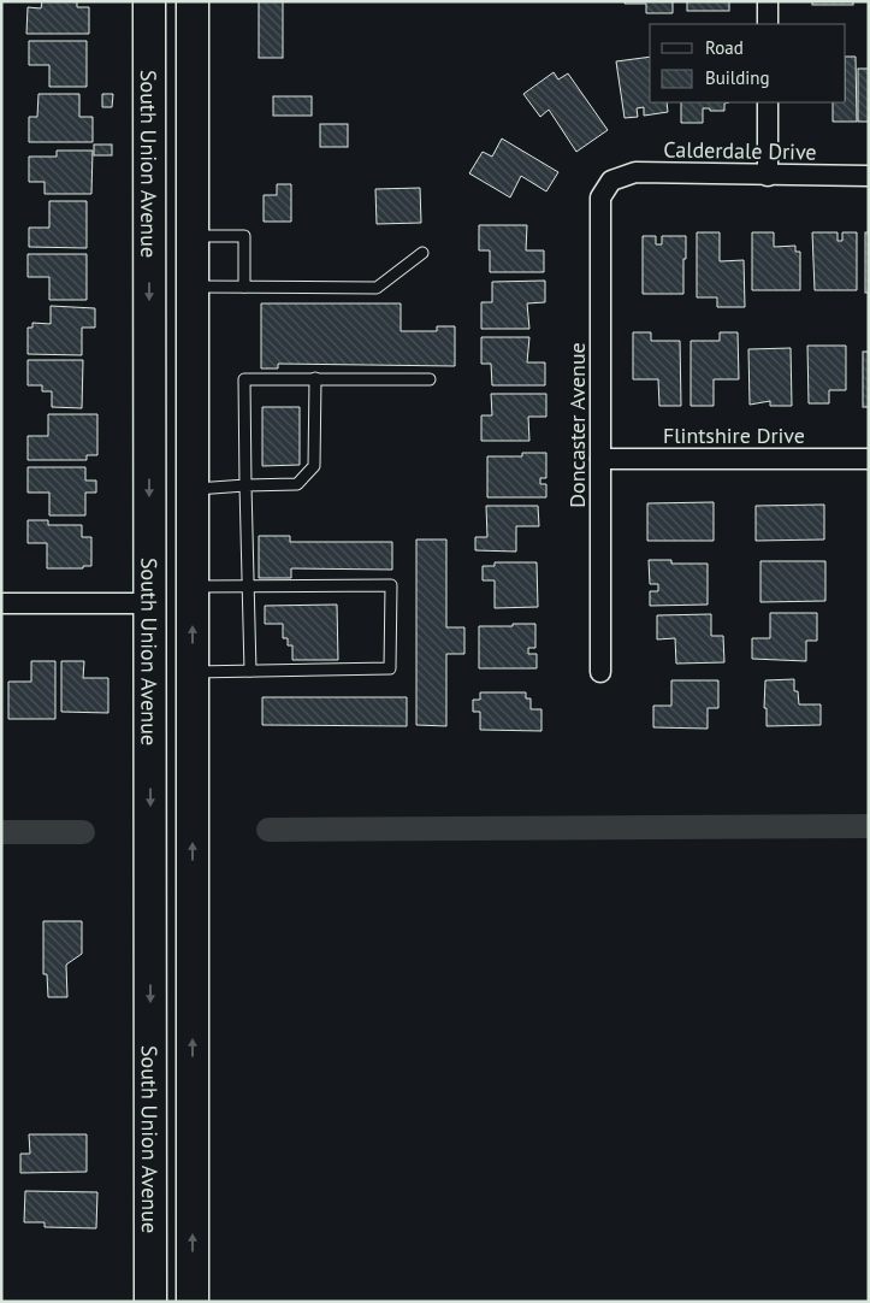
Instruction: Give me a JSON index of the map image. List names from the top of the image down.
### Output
{
  "streets": {
    "main road": ["South Union Avenue"],
    "street": ["Calderdale Drive", "Doncaster Avenue", "Flintshire Drive"]
  },
  "crossings": [
    ["Calderdale Drive", "Doncaster Avenue"],
    ["Doncaster Avenue", "Flintshire Drive"]
  ],
  "legend": ["Road", "Building"]
}
